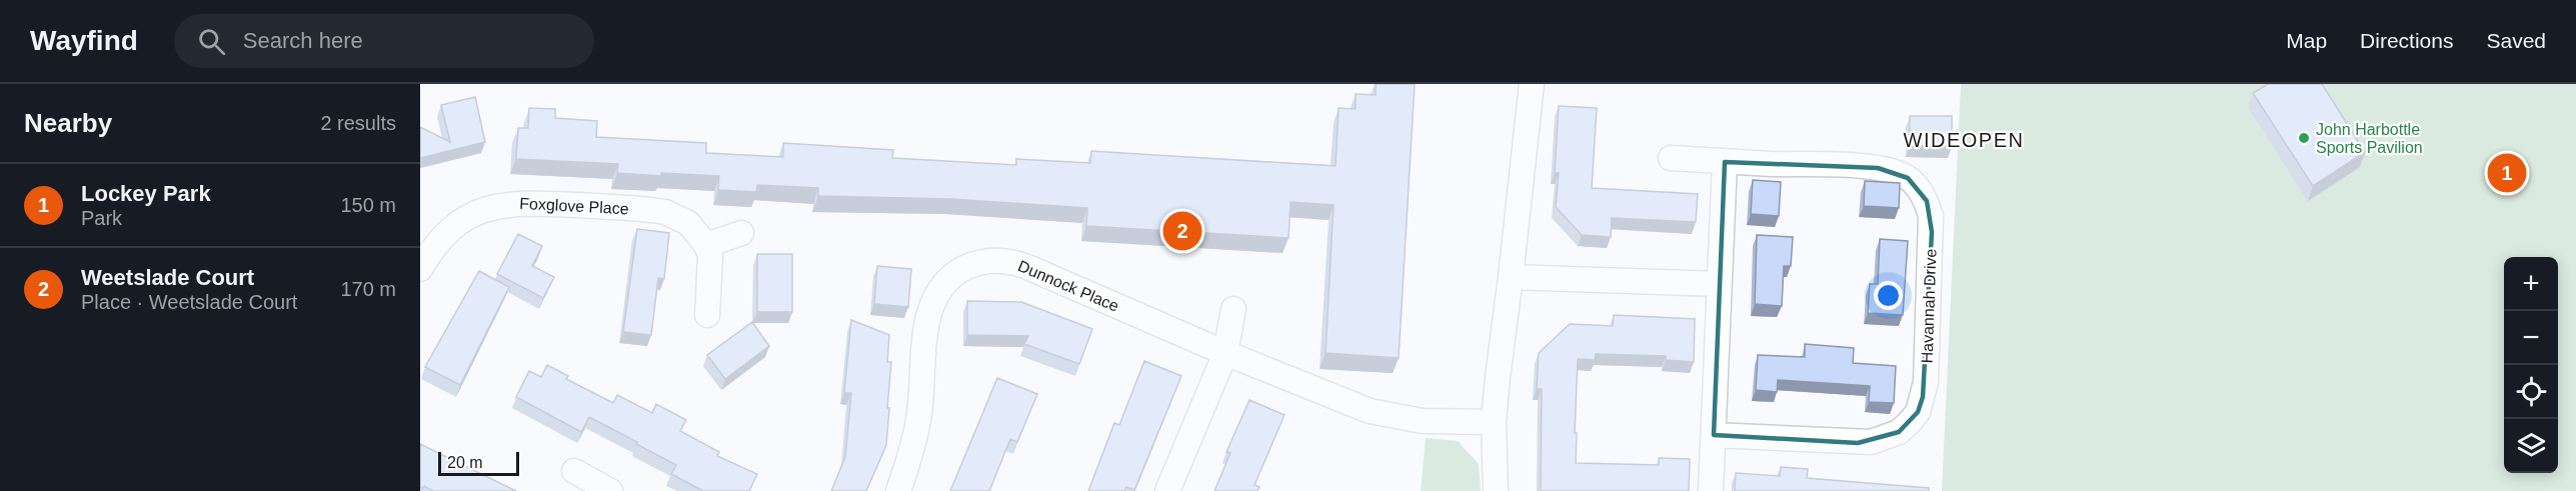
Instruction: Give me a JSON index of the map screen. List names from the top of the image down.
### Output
{
  "streets": {
    "street": ["Foxglove Place", "Dunnock Place", "Havannah Drive"]
  },
  "districts": ["WIDEOPEN"],
  "places": ["John Harbottle Sports Pavilion"],
  "scale_bar": "20 m",
  "page": {
    "header": "Wayfind",
    "search": "Search here",
    "nav": ["Map", "Directions", "Saved"],
    "heading": ["Nearby", "2 results"],
    "pins": ["1", "2"],
    "list": [
      {
        "mark": "1",
        "name": "Lockey Park",
        "note": "Park",
        "value": "150 m"
      },
      {
        "mark": "2",
        "name": "Weetslade Court",
        "note": "Place · Weetslade Court",
        "value": "170 m"
      }
    ],
    "map_buttons": ["+", "−"],
    "scale": "20 m"
  }
}
